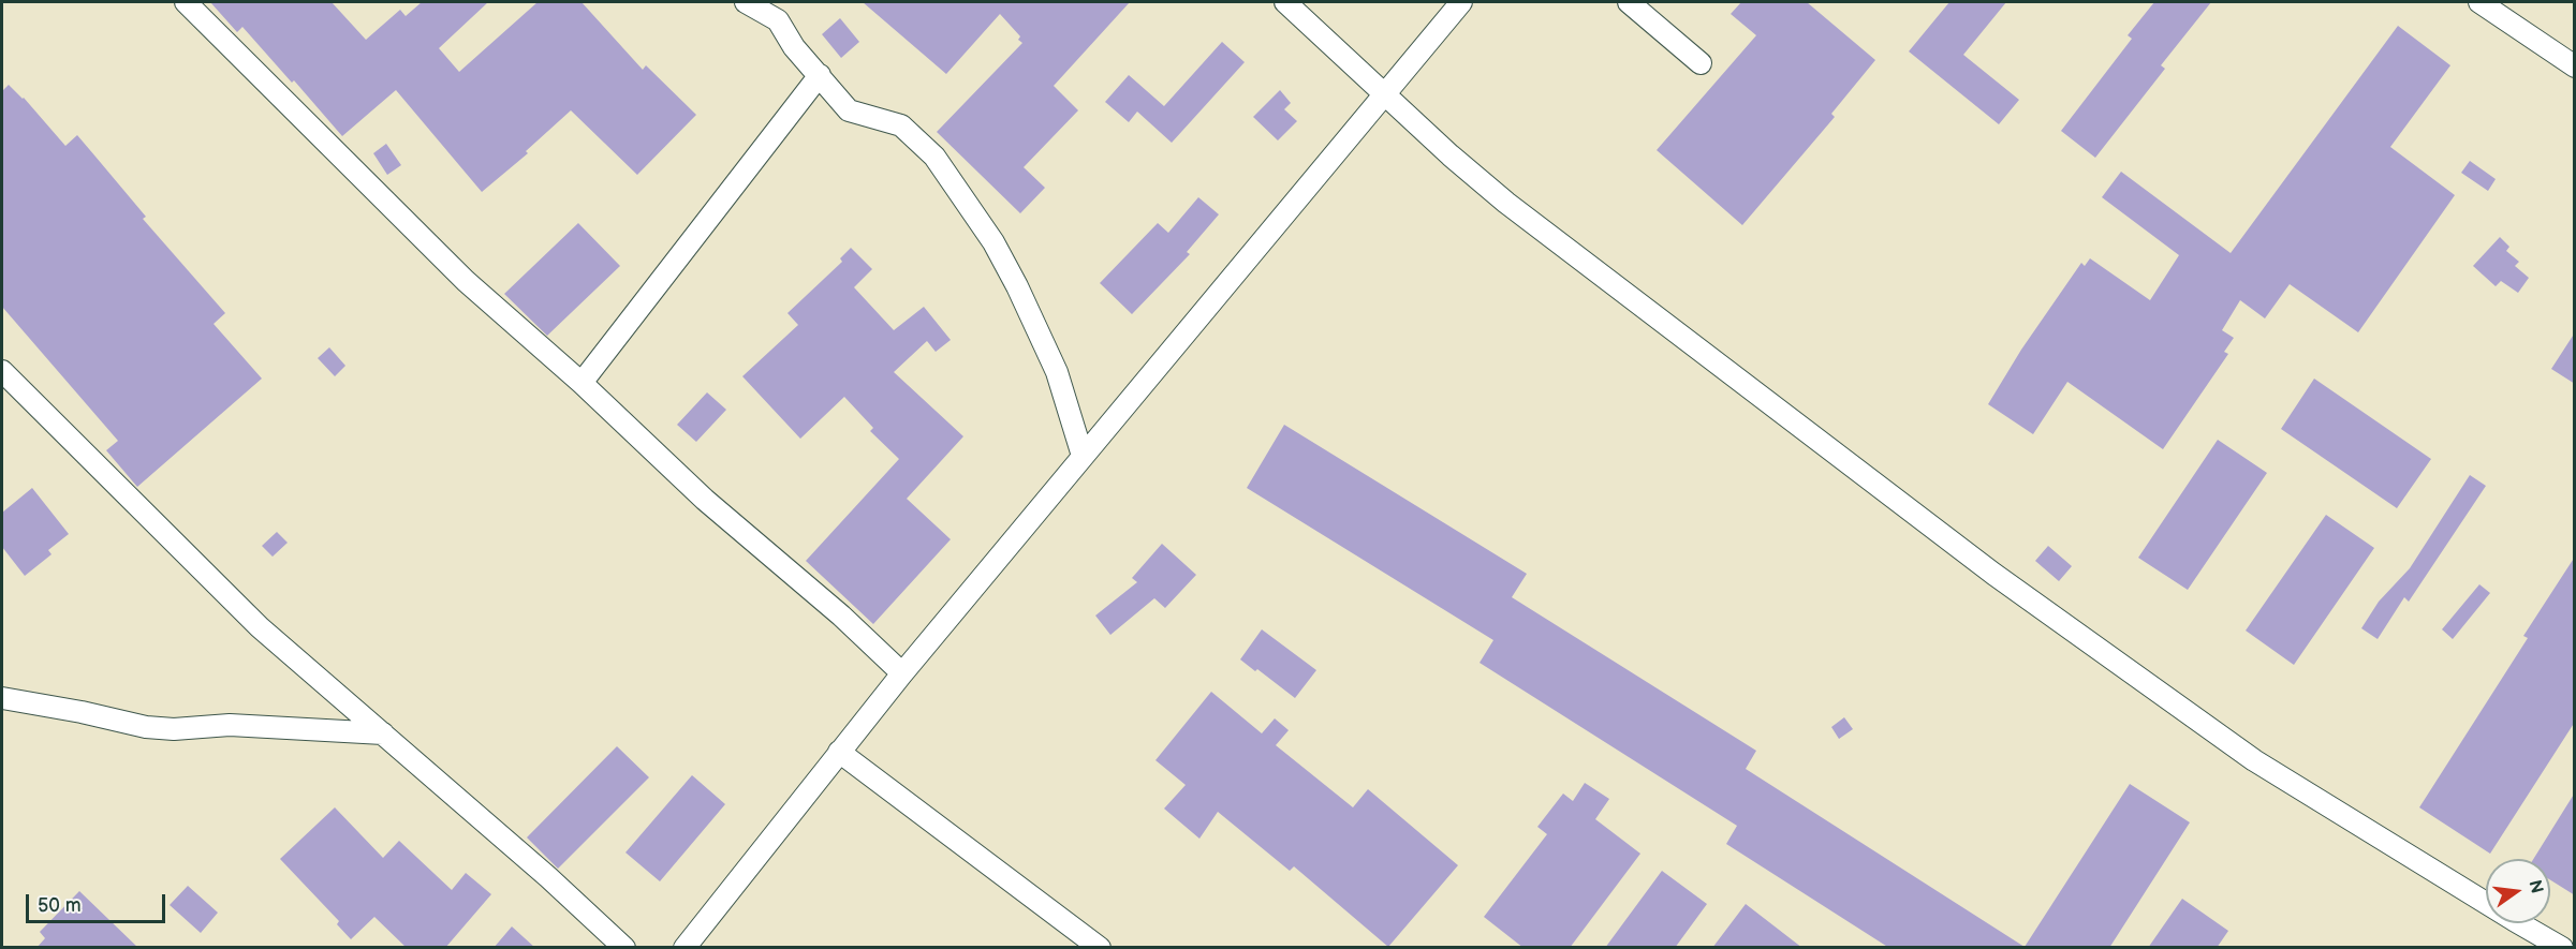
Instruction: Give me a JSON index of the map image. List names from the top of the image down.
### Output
{
  "scale_bar": "50 m",
  "north": "right"
}
